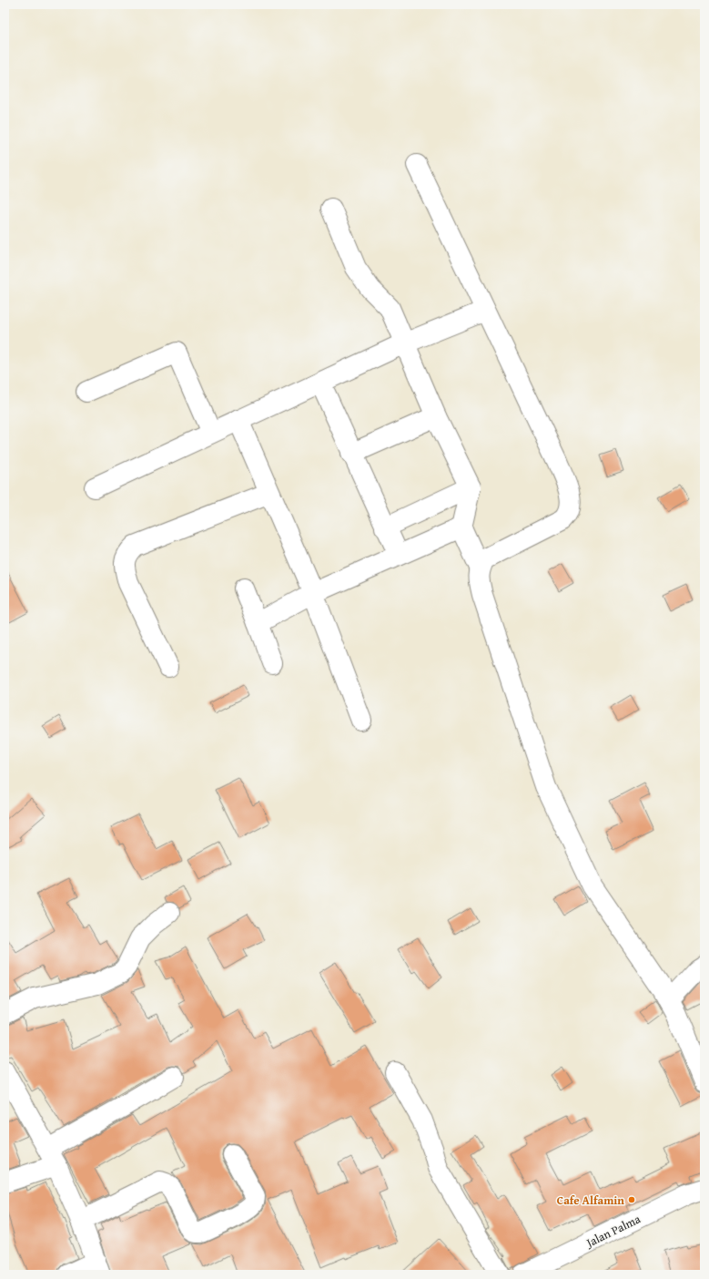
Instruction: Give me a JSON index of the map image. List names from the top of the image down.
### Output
{
  "streets": {
    "street": ["Jalan Palma"]
  },
  "places": ["Cafe Alfamin"]
}
